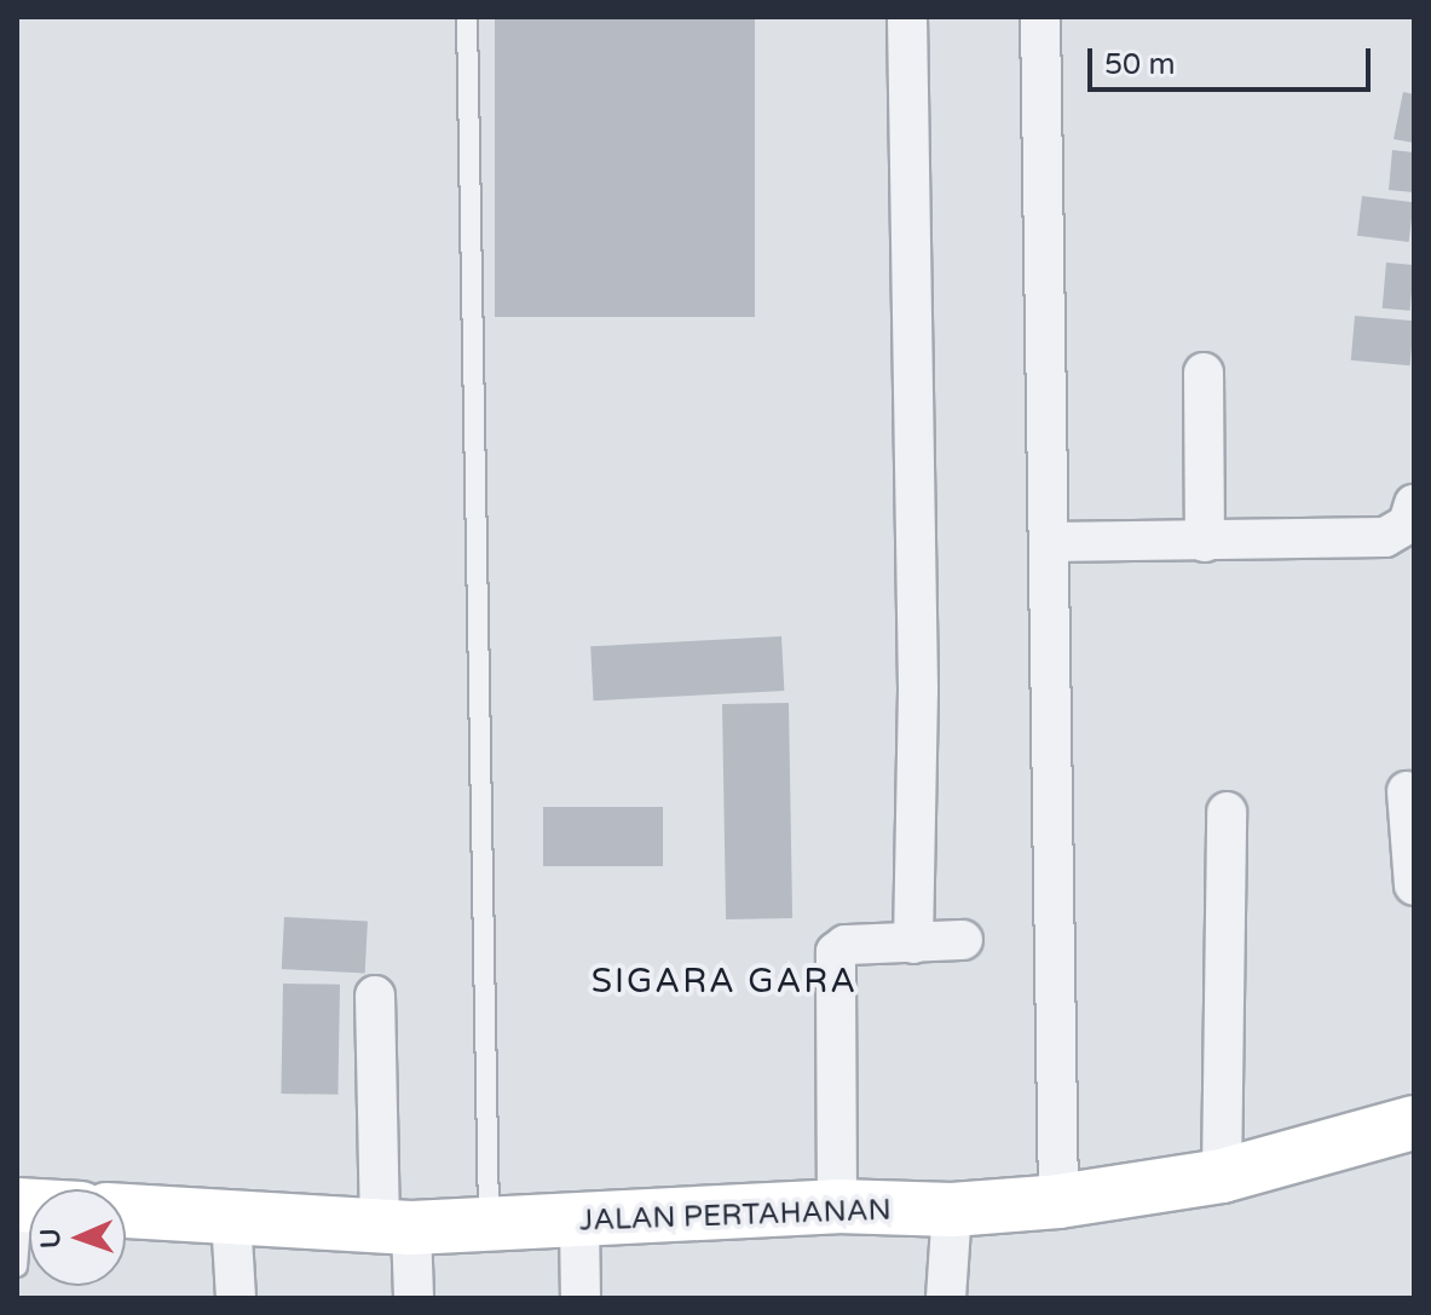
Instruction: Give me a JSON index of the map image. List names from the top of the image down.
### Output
{
  "streets": {
    "main road": ["JALAN PERTAHANAN"]
  },
  "districts": ["SIGARA GARA"],
  "scale_bar": "50 m",
  "north": "left"
}
